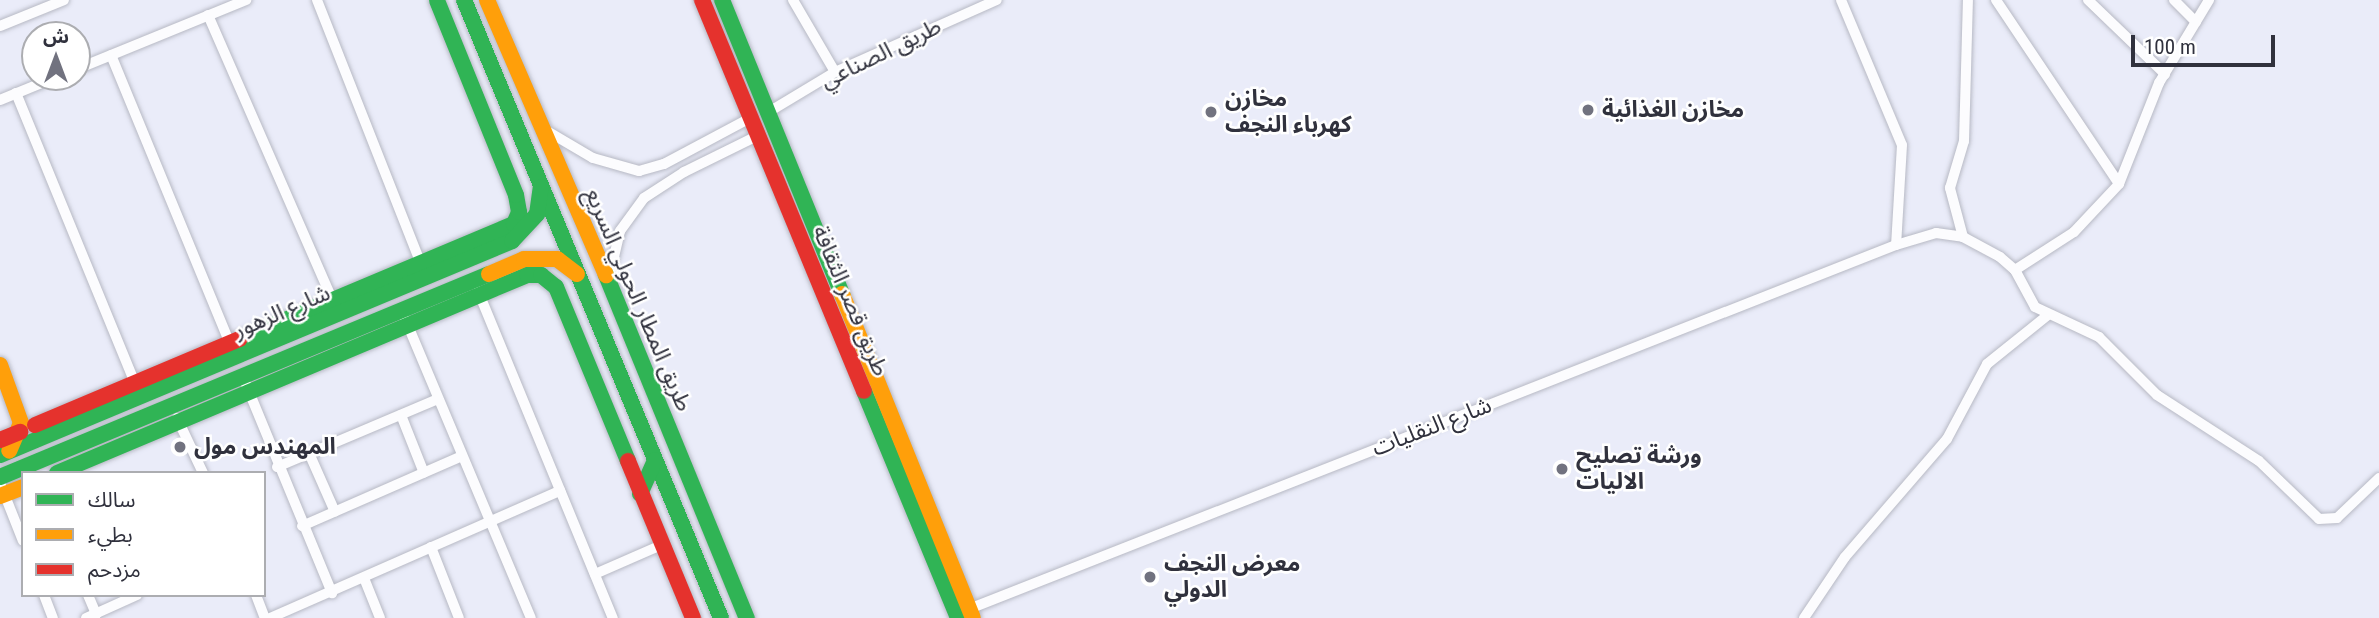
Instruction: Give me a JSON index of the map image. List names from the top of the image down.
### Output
{
  "streets": {
    "main road": ["طريق المطار الحولي السريع", "طريق قصر الثقافة", "شارع الزهور"],
    "street": ["طريق الصناعي", "شارع النقليات"]
  },
  "crossings": [
    ["طريق الصناعي", "طريق قصر الثقافة"],
    ["طريق المطار الحولي السريع", "شارع الزهور"],
    ["طريق قصر الثقافة", "شارع النقليات"]
  ],
  "places": [
    "مخازن الغذائية",
    "مخازن كهرباء النجف",
    "المهندس مول",
    "ورشة تصليح الاليات",
    "معرض النجف الدولي"
  ],
  "legend": ["سالك", "بطيء", "مزدحم"],
  "scale_bar": "100 m",
  "north": "top"
}
